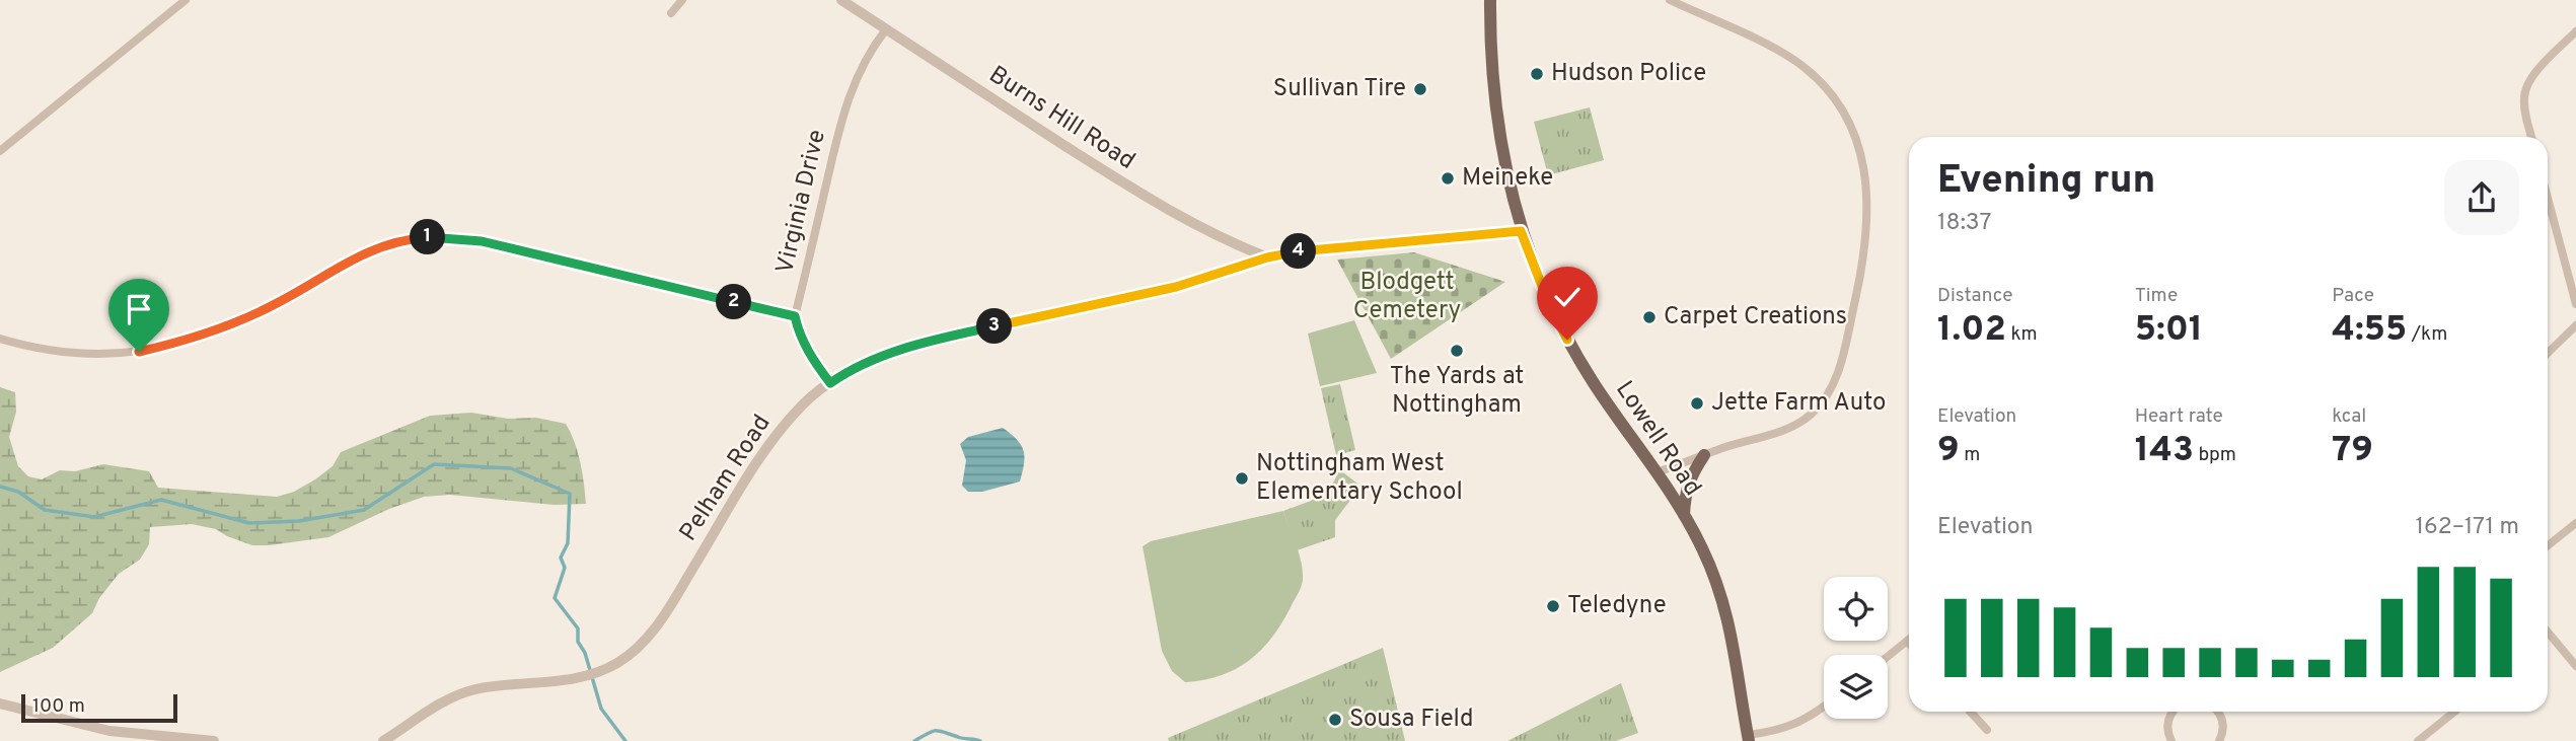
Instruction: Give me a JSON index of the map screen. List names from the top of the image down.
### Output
{
  "streets": {
    "main road": ["Lowell Road"],
    "street": ["Burns Hill Road", "Virginia Drive", "Pelham Road"]
  },
  "crossings": [
    ["Burns Hill Road", "Virginia Drive"],
    ["Burns Hill Road", "Pelham Road"],
    ["Lowell Road", "Pelham Road"]
  ],
  "parks": ["Blodgett Cemetery"],
  "places": [
    "Hudson Police",
    "Sullivan Tire",
    "Meineke",
    "Carpet Creations",
    "The Yards at Nottingham",
    "Jette Farm Auto",
    "Nottingham West Elementary School",
    "Teledyne",
    "Sousa Field"
  ],
  "scale_bar": "100 m",
  "page": {
    "heading": ["Evening run", "18:37"],
    "pins": [
      "1",
      "4",
      "2",
      "3"
    ],
    "stats": [
      ["Distance", "1.02 km"],
      ["Time", "5:01"],
      ["Pace", "4:55 /km"],
      ["Elevation", "9 m"],
      ["Heart rate", "143 bpm"],
      ["kcal", "79"]
    ],
    "chart": ["Elevation", "162–171 m"],
    "scale": "100 m"
  }
}
